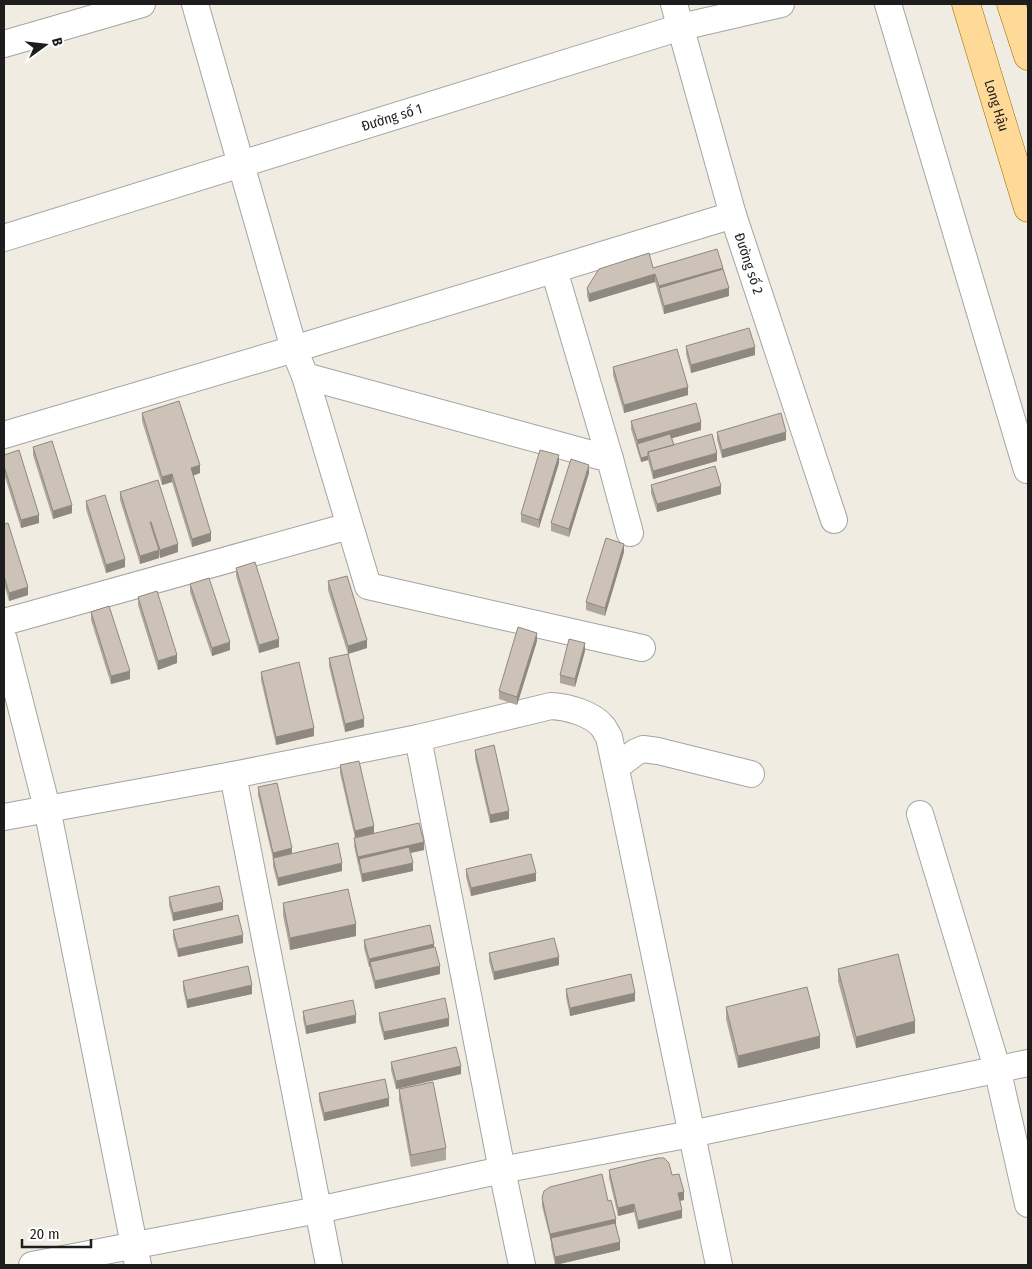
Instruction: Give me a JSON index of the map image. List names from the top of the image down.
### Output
{
  "streets": {
    "main road": ["Long Hậu"],
    "street": ["Đường số 1", "Đường số 2"]
  },
  "crossings": [
    ["Đường số 1", "Đường số 2"]
  ],
  "scale_bar": "20 m",
  "north": "right"
}
